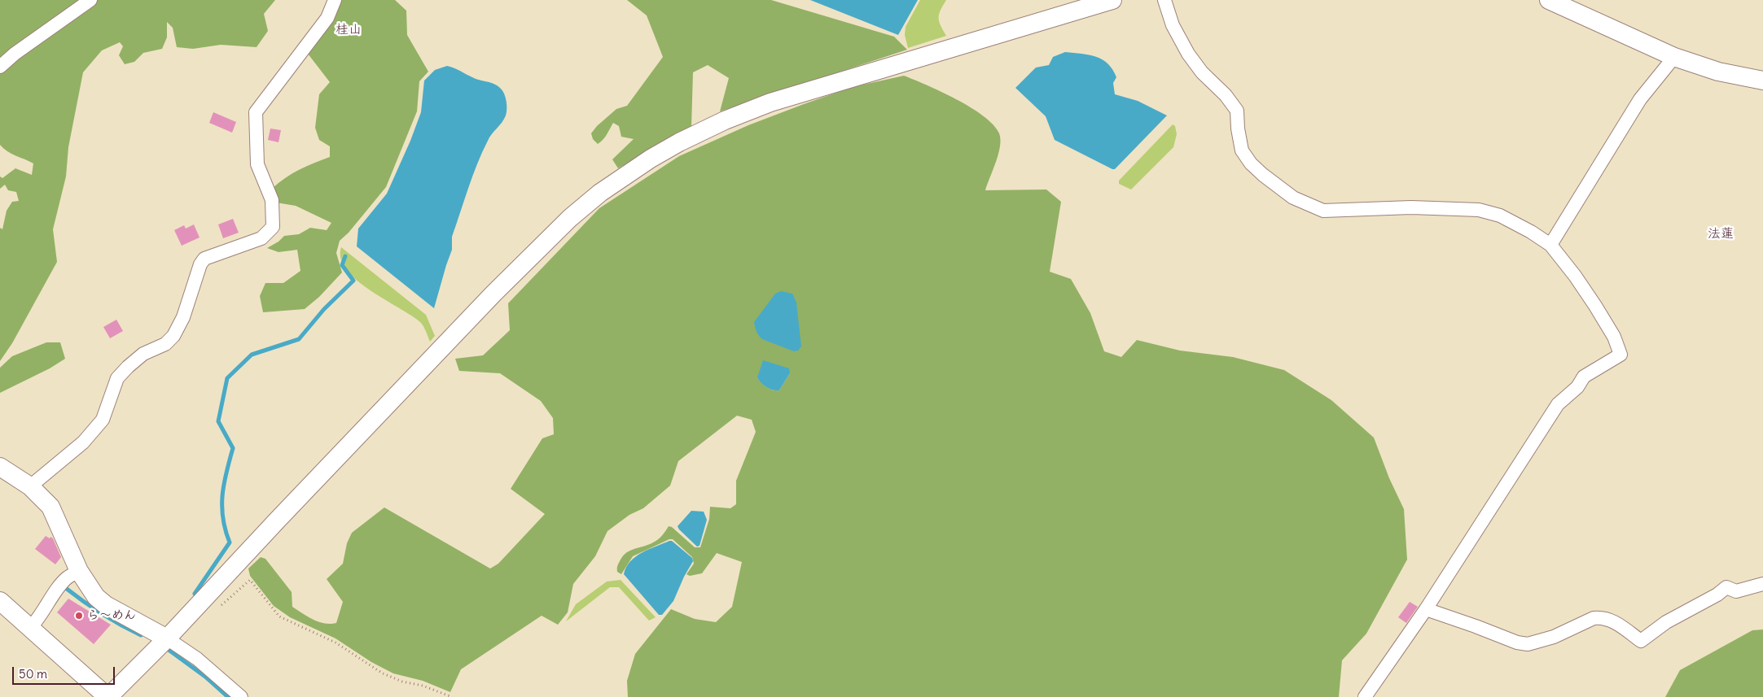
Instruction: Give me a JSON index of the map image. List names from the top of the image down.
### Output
{
  "districts": ["桂山", "法蓮"],
  "places": ["ら～めん"],
  "scale_bar": "50 m"
}
